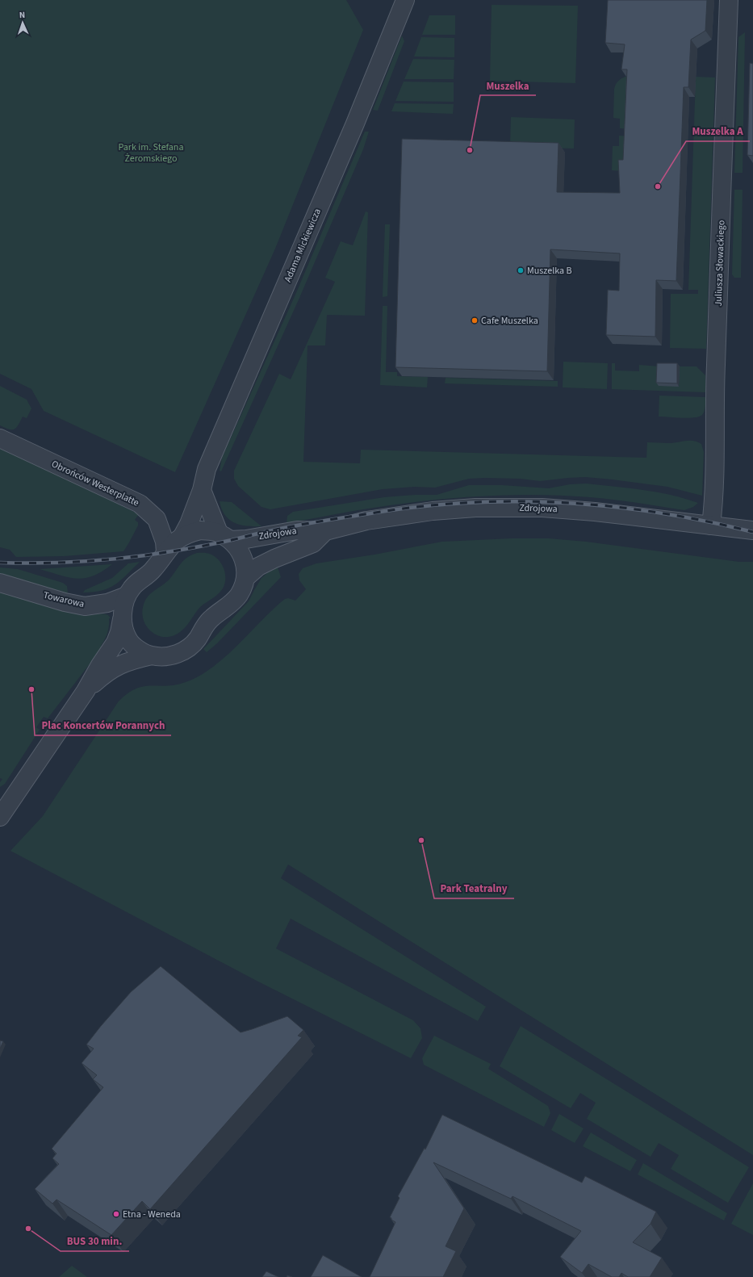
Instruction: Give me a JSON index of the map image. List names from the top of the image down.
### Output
{
  "streets": {
    "street": [
      "Adama Mickiewicza",
      "Juliusza Słowackiego",
      "Obrońców Westerplatte",
      "Zdrojowa",
      "Towarowa"
    ]
  },
  "crossings": [
    ["Adama Mickiewicza", "Zdrojowa"],
    ["Juliusza Słowackiego", "Zdrojowa"]
  ],
  "parks": ["Park im. Stefana Żeromskiego"],
  "places": [
    "Muszelka",
    "Muszelka A",
    "Muszelka B",
    "Cafe Muszelka",
    "Plac Koncertów Porannych",
    "Park Teatralny",
    "Etna - Weneda",
    "BUS 30 min."
  ],
  "north": "top"
}
